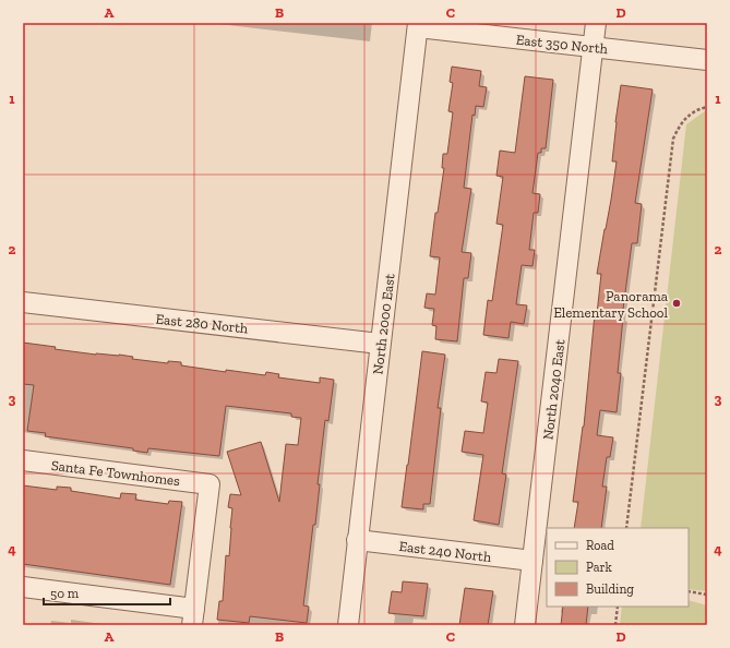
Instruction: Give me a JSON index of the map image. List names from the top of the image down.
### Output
{
  "streets": {
    "street": [
      "East 350 North",
      "East 280 North",
      "North 2000 East",
      "North 2040 East",
      "Santa Fe Townhomes",
      "East 240 North"
    ]
  },
  "crossings": [
    ["East 350 North", "North 2000 East"],
    ["East 350 North", "North 2040 East"],
    ["East 280 North", "North 2000 East"],
    ["North 2000 East", "East 240 North"],
    ["North 2040 East", "East 240 North"]
  ],
  "places": ["Panorama Elementary School"],
  "legend": ["Road", "Park", "Building"],
  "scale_bar": "50 m",
  "grid": {
    "columns": [
      "A",
      "B",
      "C",
      "D"
    ],
    "rows": [
      "1",
      "2",
      "3",
      "4"
    ]
  }
}
